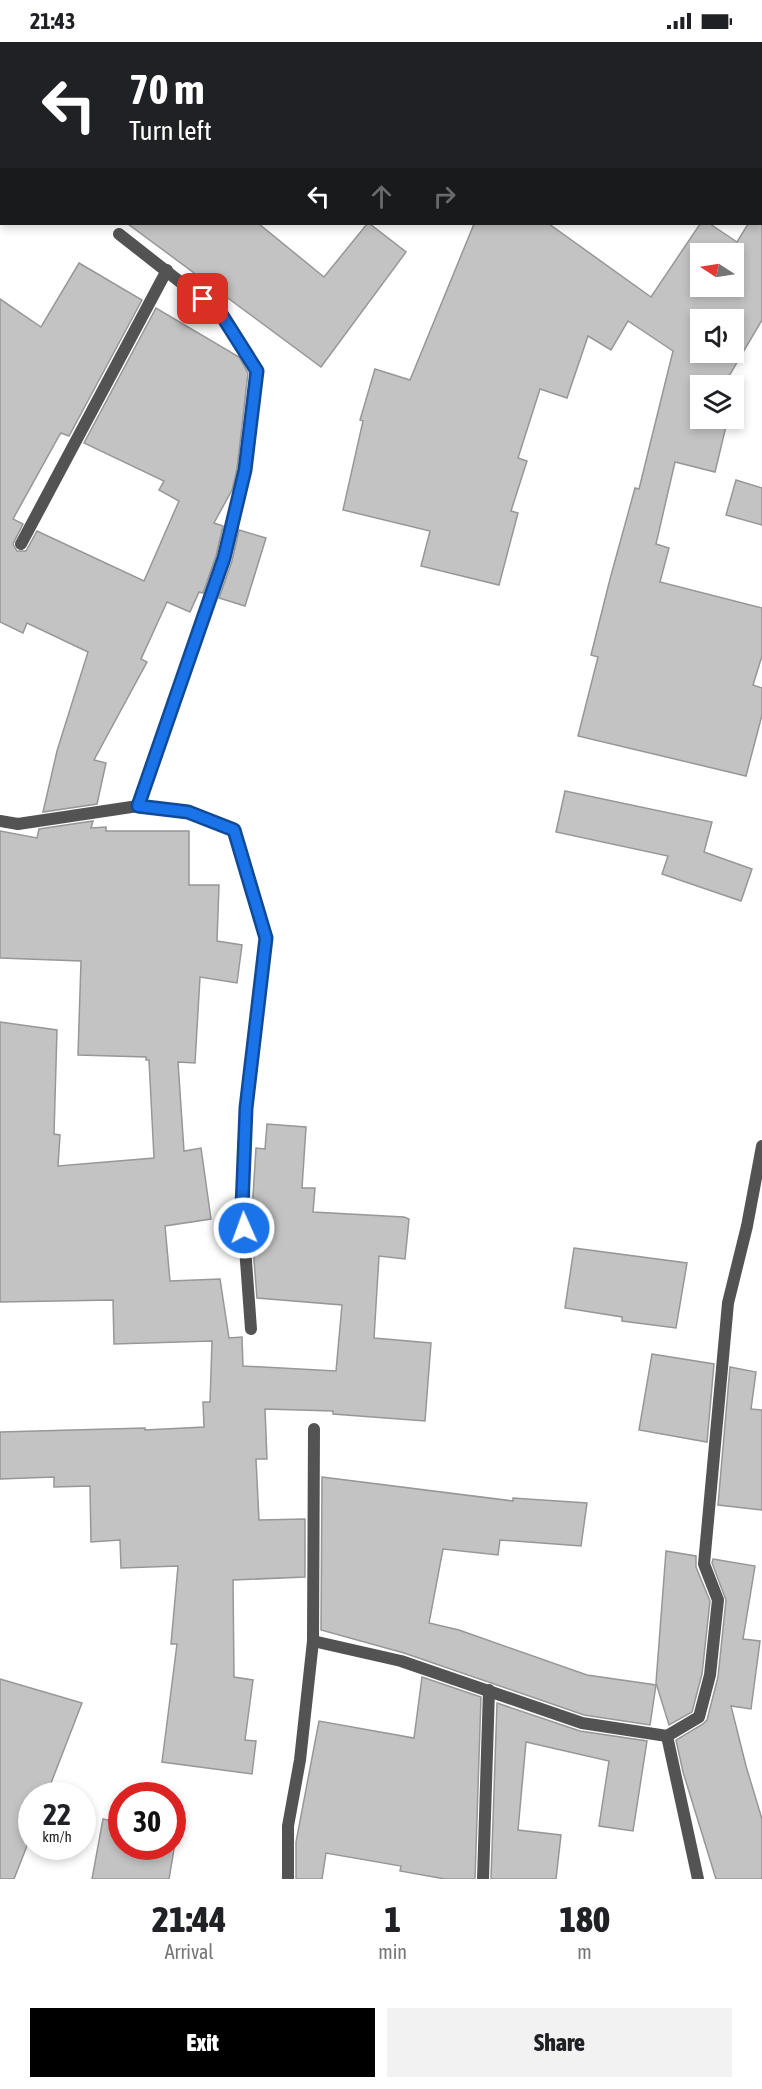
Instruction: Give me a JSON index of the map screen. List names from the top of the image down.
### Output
{
  "north": "left",
  "page": {
    "status": "21:43",
    "turn": ["70 m", "Turn left"],
    "speed": "22 km/h",
    "limit": "30",
    "eta": [
      "21:44",
      "Arrival",
      "1",
      "min",
      "180",
      "m"
    ],
    "buttons": ["Exit", "Share"]
  }
}
